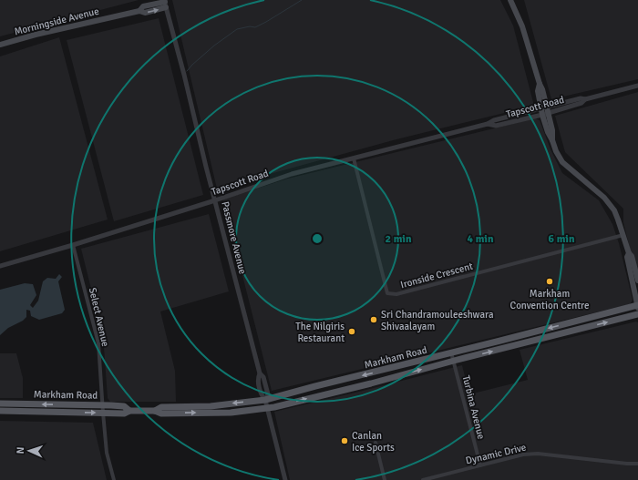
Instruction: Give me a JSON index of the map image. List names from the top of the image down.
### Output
{
  "streets": {
    "main road": ["Morningside Avenue", "Markham Road"],
    "street": [
      "Tapscott Road",
      "Passmore Avenue",
      "Ironside Crescent",
      "Select Avenue",
      "Turbina Avenue",
      "Dynamic Drive"
    ]
  },
  "crossings": [
    ["Morningside Avenue", "Passmore Avenue"],
    ["Tapscott Road", "Passmore Avenue"],
    ["Tapscott Road", "Ironside Crescent"],
    ["Tapscott Road", "Select Avenue"],
    ["Passmore Avenue", "Markham Road"],
    ["Select Avenue", "Markham Road"],
    ["Markham Road", "Turbina Avenue"],
    ["Turbina Avenue", "Dynamic Drive"]
  ],
  "places": [
    "Markham Convention Centre",
    "Sri Chandramouleeshwara Shivaalayam",
    "The Nilgiris Restaurant",
    "Canlan Ice Sports"
  ],
  "north": "left",
  "rings": ["2 min", "4 min", "6 min"]
}
